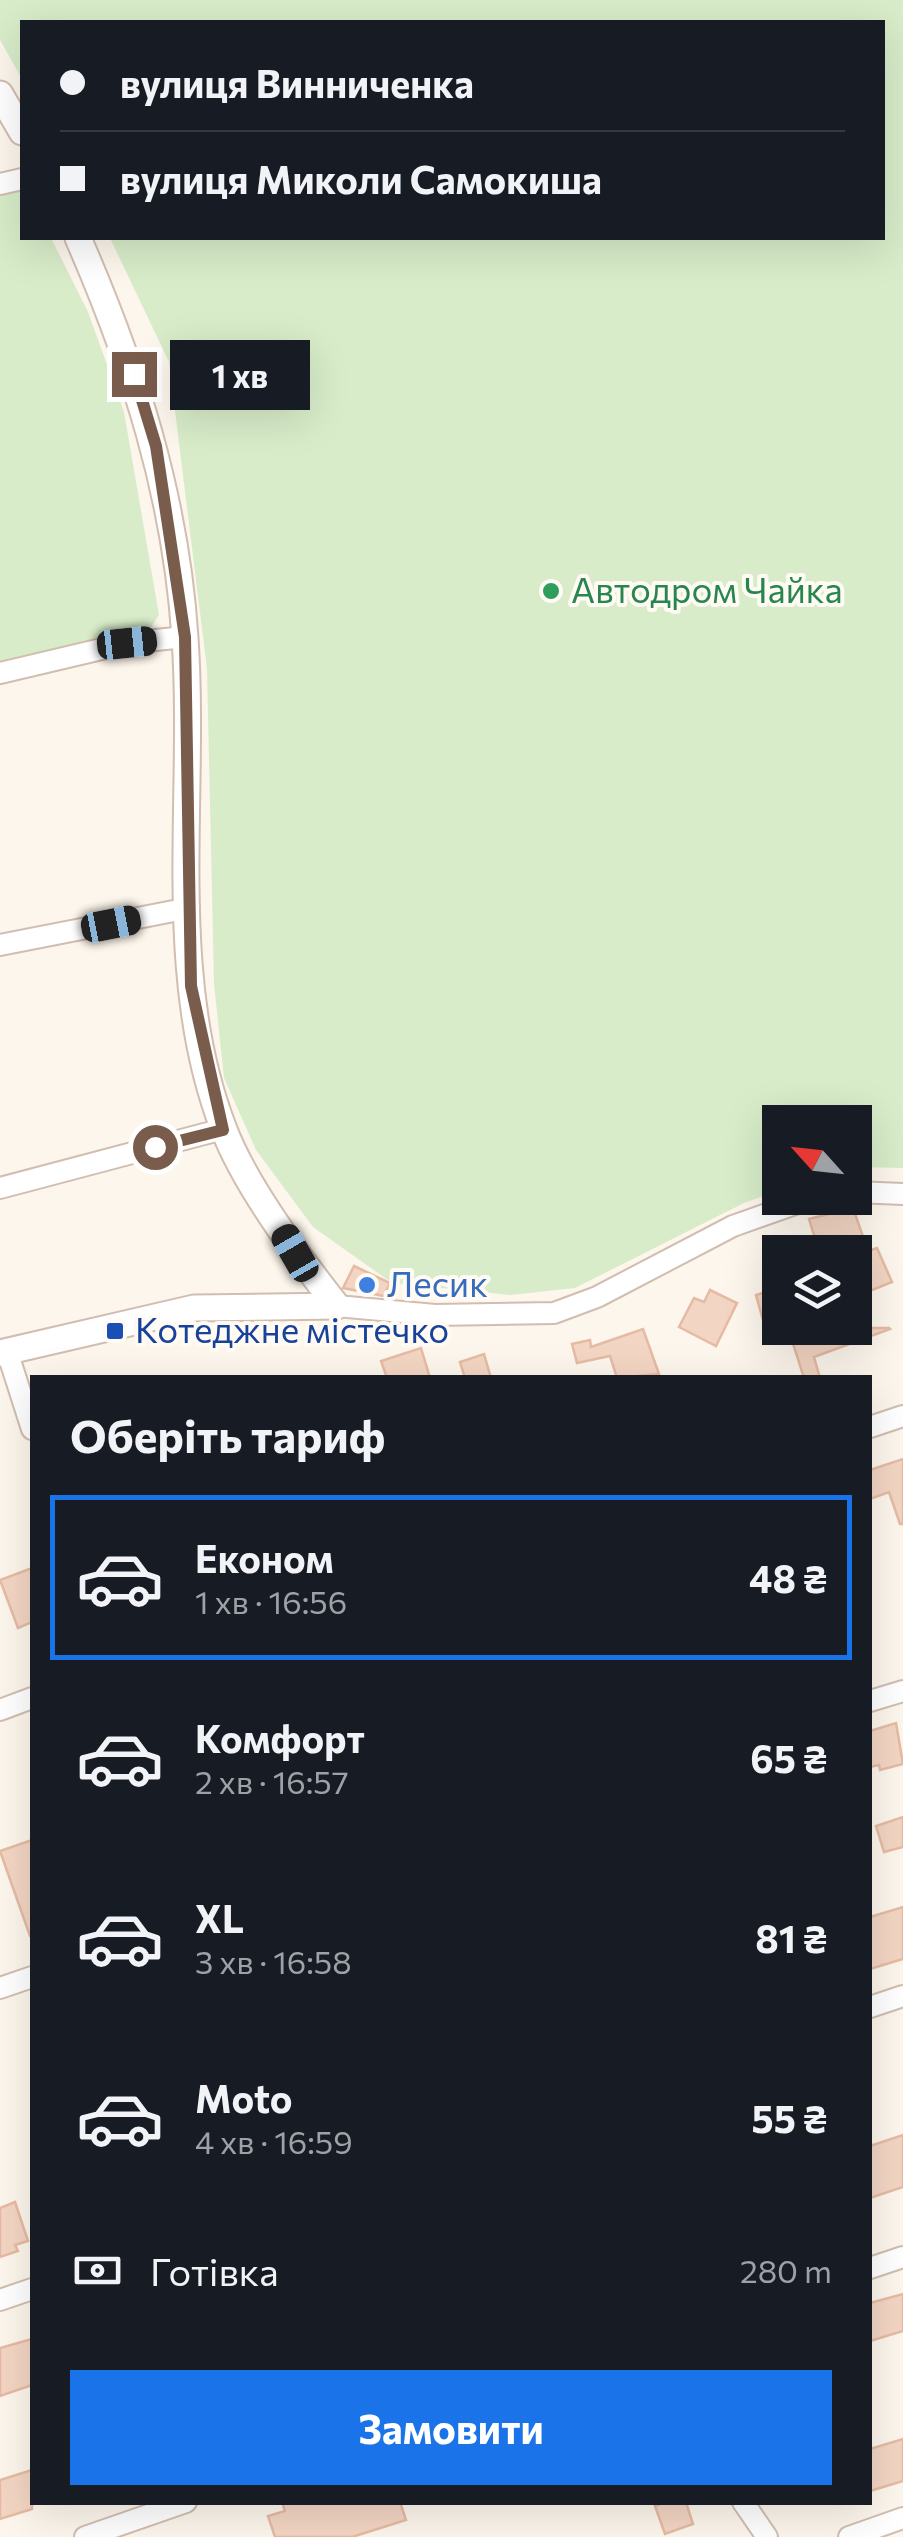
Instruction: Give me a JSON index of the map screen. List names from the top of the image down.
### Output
{
  "places": {
    "other": ["Автодром Чайка", "Лесик"],
    "transit": ["Котеджне містечко"]
  },
  "north": "top left",
  "page": {
    "banner": ["вулиця Винниченка", "вулиця Миколи Самокиша"],
    "bubble": "1 хв",
    "heading": "Оберіть тариф",
    "list": [
      {
        "name": "Економ",
        "note": "1 хв · 16:56",
        "value": "48 ₴"
      },
      {
        "name": "Комфорт",
        "note": "2 хв · 16:57",
        "value": "65 ₴"
      },
      {
        "name": "XL",
        "note": "3 хв · 16:58",
        "value": "81 ₴"
      },
      {
        "name": "Moto",
        "note": "4 хв · 16:59",
        "value": "55 ₴"
      }
    ],
    "pay": ["Готівка", "280 m"],
    "buttons": "Замовити"
  }
}
